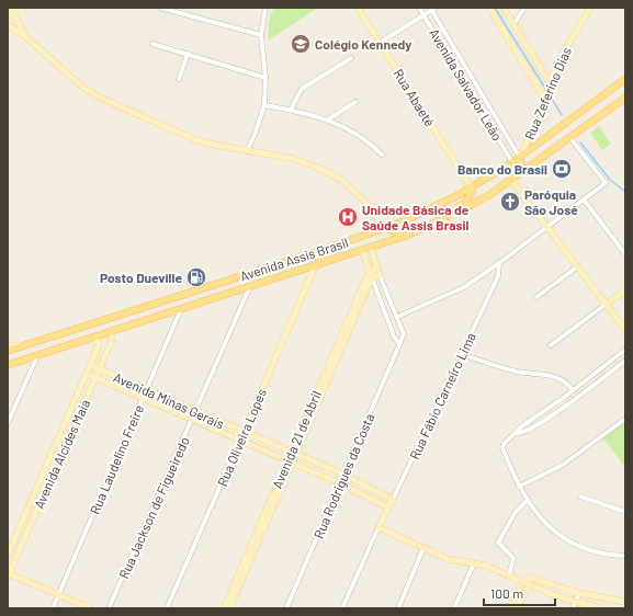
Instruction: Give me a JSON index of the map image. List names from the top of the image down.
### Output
{
  "streets": {
    "main road": ["Avenida Assis Brasil"],
    "street": [
      "Avenida Salvador Leão",
      "Rua Zeferino Dias",
      "Rua Abaeté",
      "Rua Fábio Carneiro Lima",
      "Avenida Minas Gerais",
      "Rua Oliveira Lopes",
      "Avenida 21 de Abril",
      "Avenida Alcides Maia",
      "Rua Laudelino Freire",
      "Rua Rodrigues da Costa",
      "Rua Jackson de Figueiredo"
    ]
  },
  "crossings": [
    ["Avenida Salvador Leão", "Rua Zeferino Dias"],
    ["Avenida Salvador Leão", "Avenida Assis Brasil"],
    ["Rua Zeferino Dias", "Avenida Assis Brasil"],
    ["Rua Abaeté", "Avenida Assis Brasil"],
    ["Avenida Assis Brasil", "Rua Oliveira Lopes"],
    ["Avenida Assis Brasil", "Avenida Alcides Maia"],
    ["Avenida Assis Brasil", "Rua Laudelino Freire"],
    ["Avenida Assis Brasil", "Rua Jackson de Figueiredo"],
    ["Rua Fábio Carneiro Lima", "Avenida Minas Gerais"],
    ["Avenida Minas Gerais", "Rua Oliveira Lopes"],
    ["Avenida Minas Gerais", "Avenida 21 de Abril"],
    ["Avenida Minas Gerais", "Avenida Alcides Maia"],
    ["Avenida Minas Gerais", "Rua Laudelino Freire"],
    ["Avenida Minas Gerais", "Rua Rodrigues da Costa"],
    ["Avenida Minas Gerais", "Rua Jackson de Figueiredo"]
  ],
  "places": {
    "school or university": ["Colégio Kennedy"],
    "bank": ["Banco do Brasil"],
    "church": ["Paróquia São José"],
    "hospital": ["Unidade Básica de Saúde Assis Brasil"],
    "fuel station": ["Posto Dueville"]
  },
  "scale_bar": "100 m"
}
